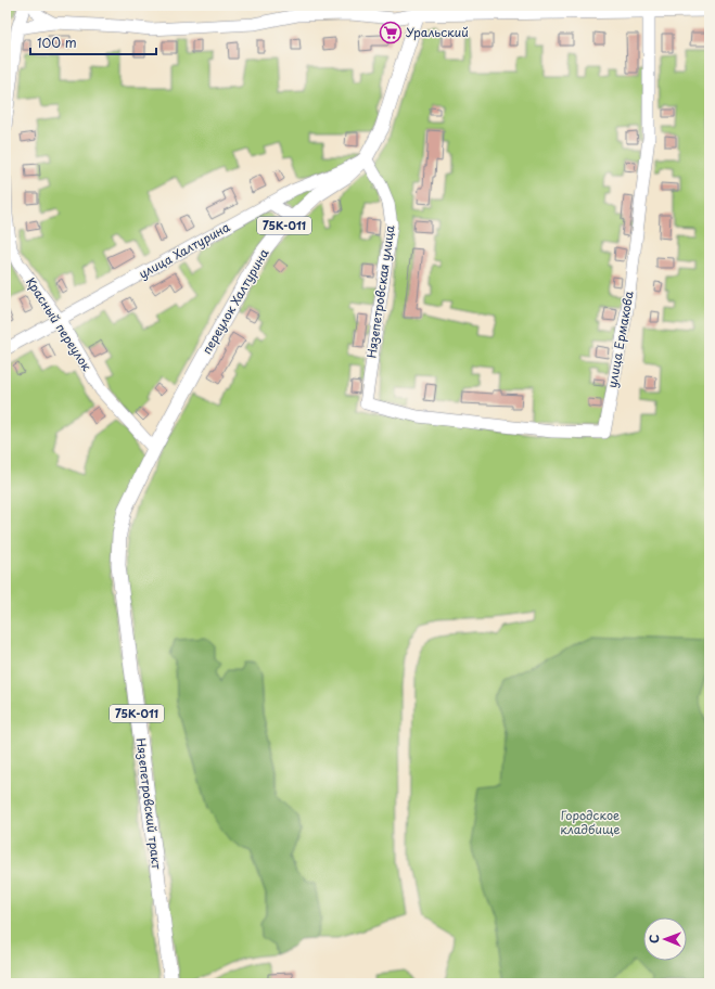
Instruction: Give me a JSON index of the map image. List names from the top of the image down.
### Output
{
  "streets": {
    "main road": ["75К-011", "переулок Халтурина", "Нязепетровский тракт"],
    "street": [
      "улица Халтурина",
      "Нязепетровская улица",
      "Красный переулок",
      "улица Ермакова"
    ]
  },
  "crossings": [
    ["улица Халтурина", "Нязепетровская улица"],
    ["улица Халтурина", "переулок Халтурина"],
    ["улица Халтурина", "Красный переулок"],
    ["Нязепетровская улица", "переулок Халтурина"],
    ["Нязепетровская улица", "улица Ермакова"],
    ["переулок Халтурина", "Красный переулок"],
    ["переулок Халтурина", "Нязепетровский тракт"],
    ["Красный переулок", "Нязепетровский тракт"]
  ],
  "parks": ["Городское кладбище"],
  "places": {
    "supermarket": ["Уральский"]
  },
  "scale_bar": "100 m",
  "north": "left"
}
